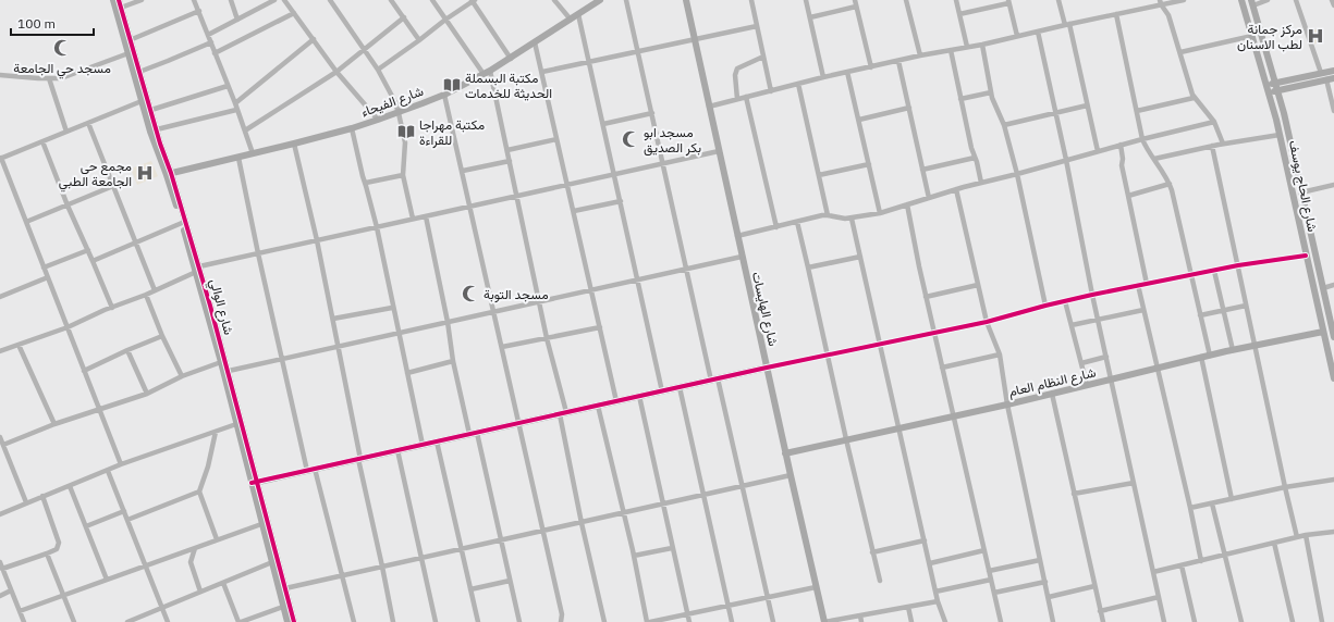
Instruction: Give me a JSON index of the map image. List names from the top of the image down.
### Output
{
  "streets": {
    "street": [
      "شارع الفيحاء",
      "شارع الحاج يوسف",
      "شارع الوالي",
      "شارع الهايسات",
      "شارع النظام العام"
    ]
  },
  "crossings": [
    ["شارع الفيحاء", "شارع الوالي"],
    ["شارع الحاج يوسف", "شارع النظام العام"],
    ["شارع الهايسات", "شارع النظام العام"]
  ],
  "places": {
    "hospital": ["مركز جمانة لطب الاسنان", "مجمع حي الجامعة الطبي"],
    "mosque": ["مسجد حي الجامعة", "مسجد ابو بكر الصديق", "مسجد التوبة"],
    "library": ["مكتبة البسملة الحديثة للخدمات", "مكتبة مهراجا للقراءة"]
  },
  "scale_bar": "100 m"
}
